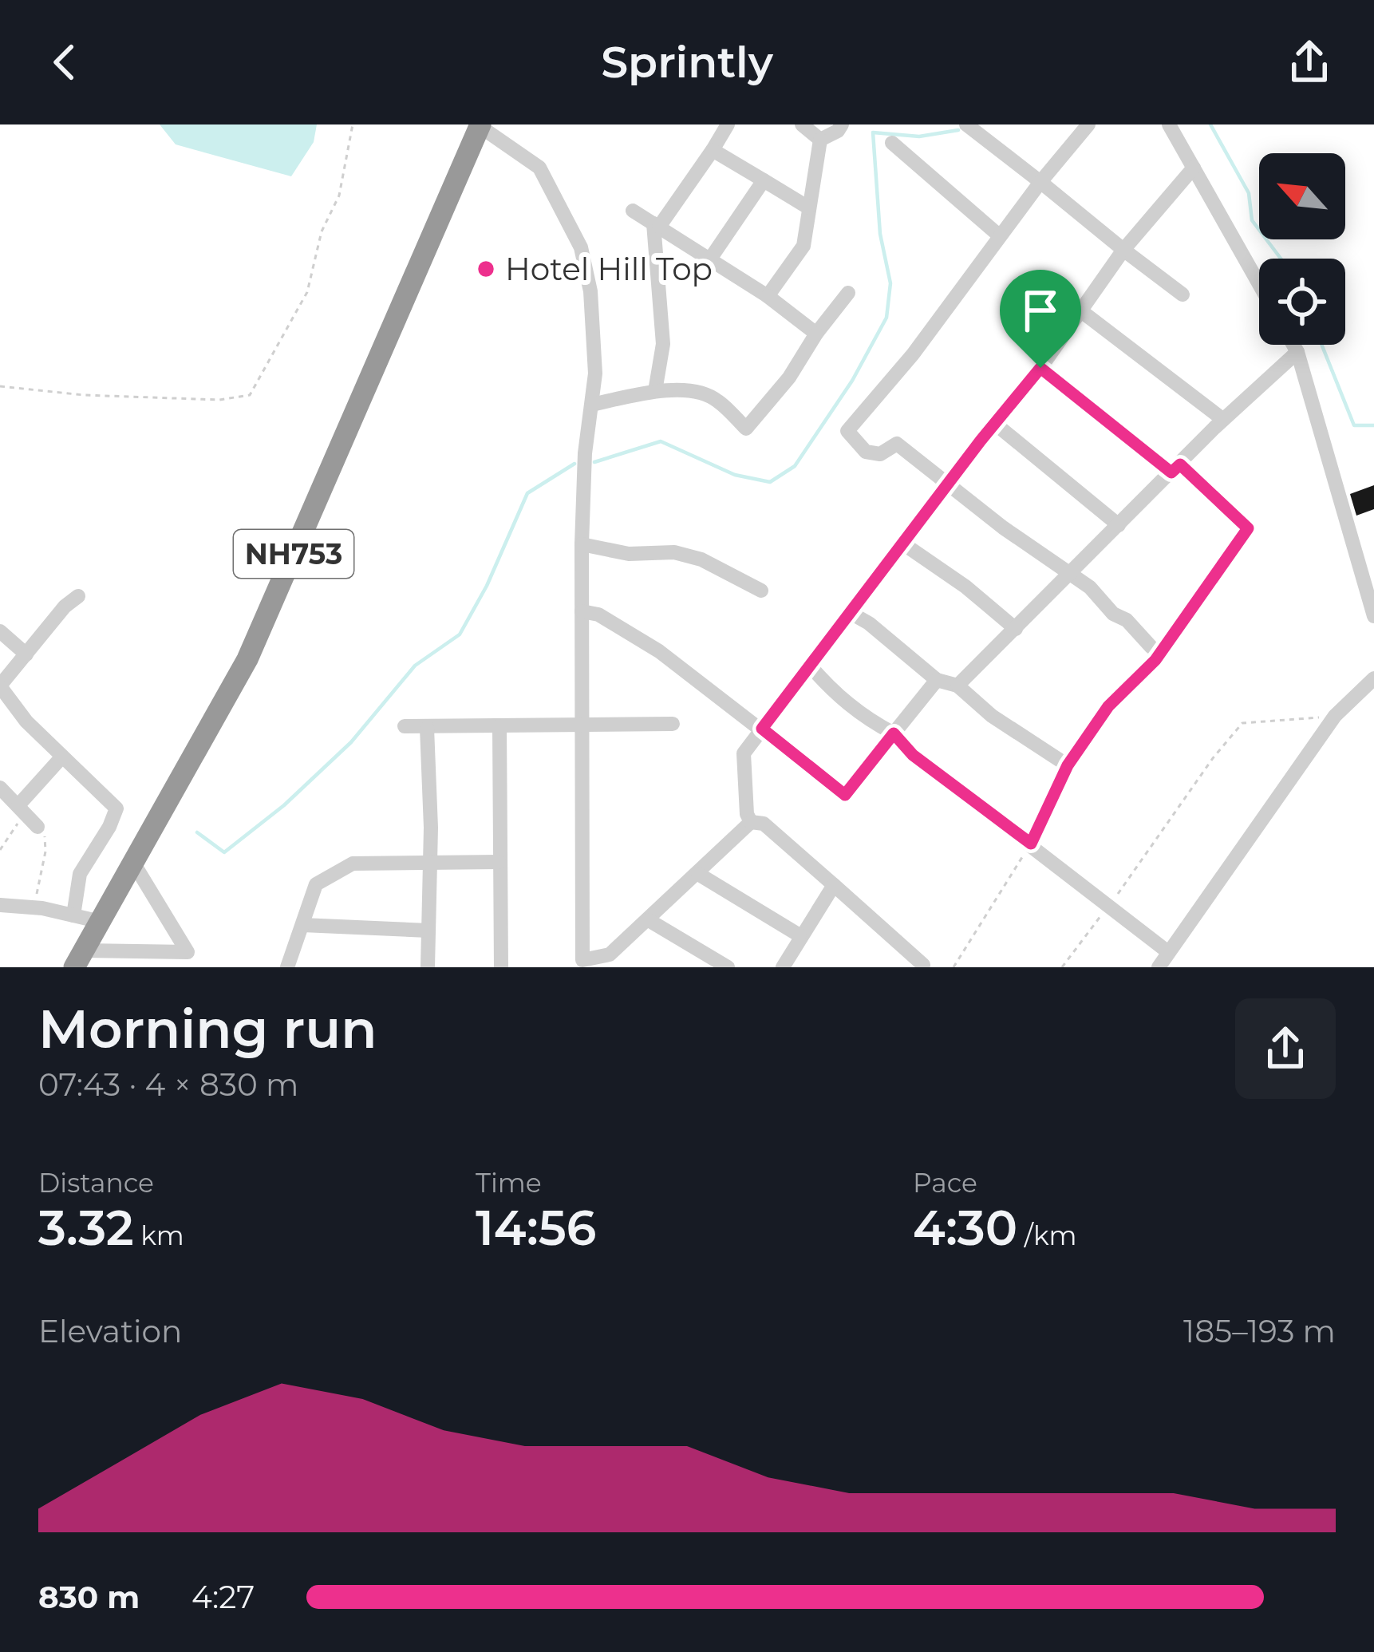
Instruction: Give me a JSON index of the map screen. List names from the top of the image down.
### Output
{
  "streets": {
    "highway": ["NH753"]
  },
  "places": ["Hotel Hill Top"],
  "north": "top left",
  "page": {
    "header": "Sprintly",
    "heading": ["Morning run", "07:43 · 4 × 830 m"],
    "stats": [
      ["Distance", "3.32 km"],
      ["Time", "14:56"],
      ["Pace", "4:30 /km"]
    ],
    "chart": ["Elevation", "185–193 m"],
    "list": [
      {
        "name": "830 m",
        "note": "4:27"
      }
    ]
  }
}
